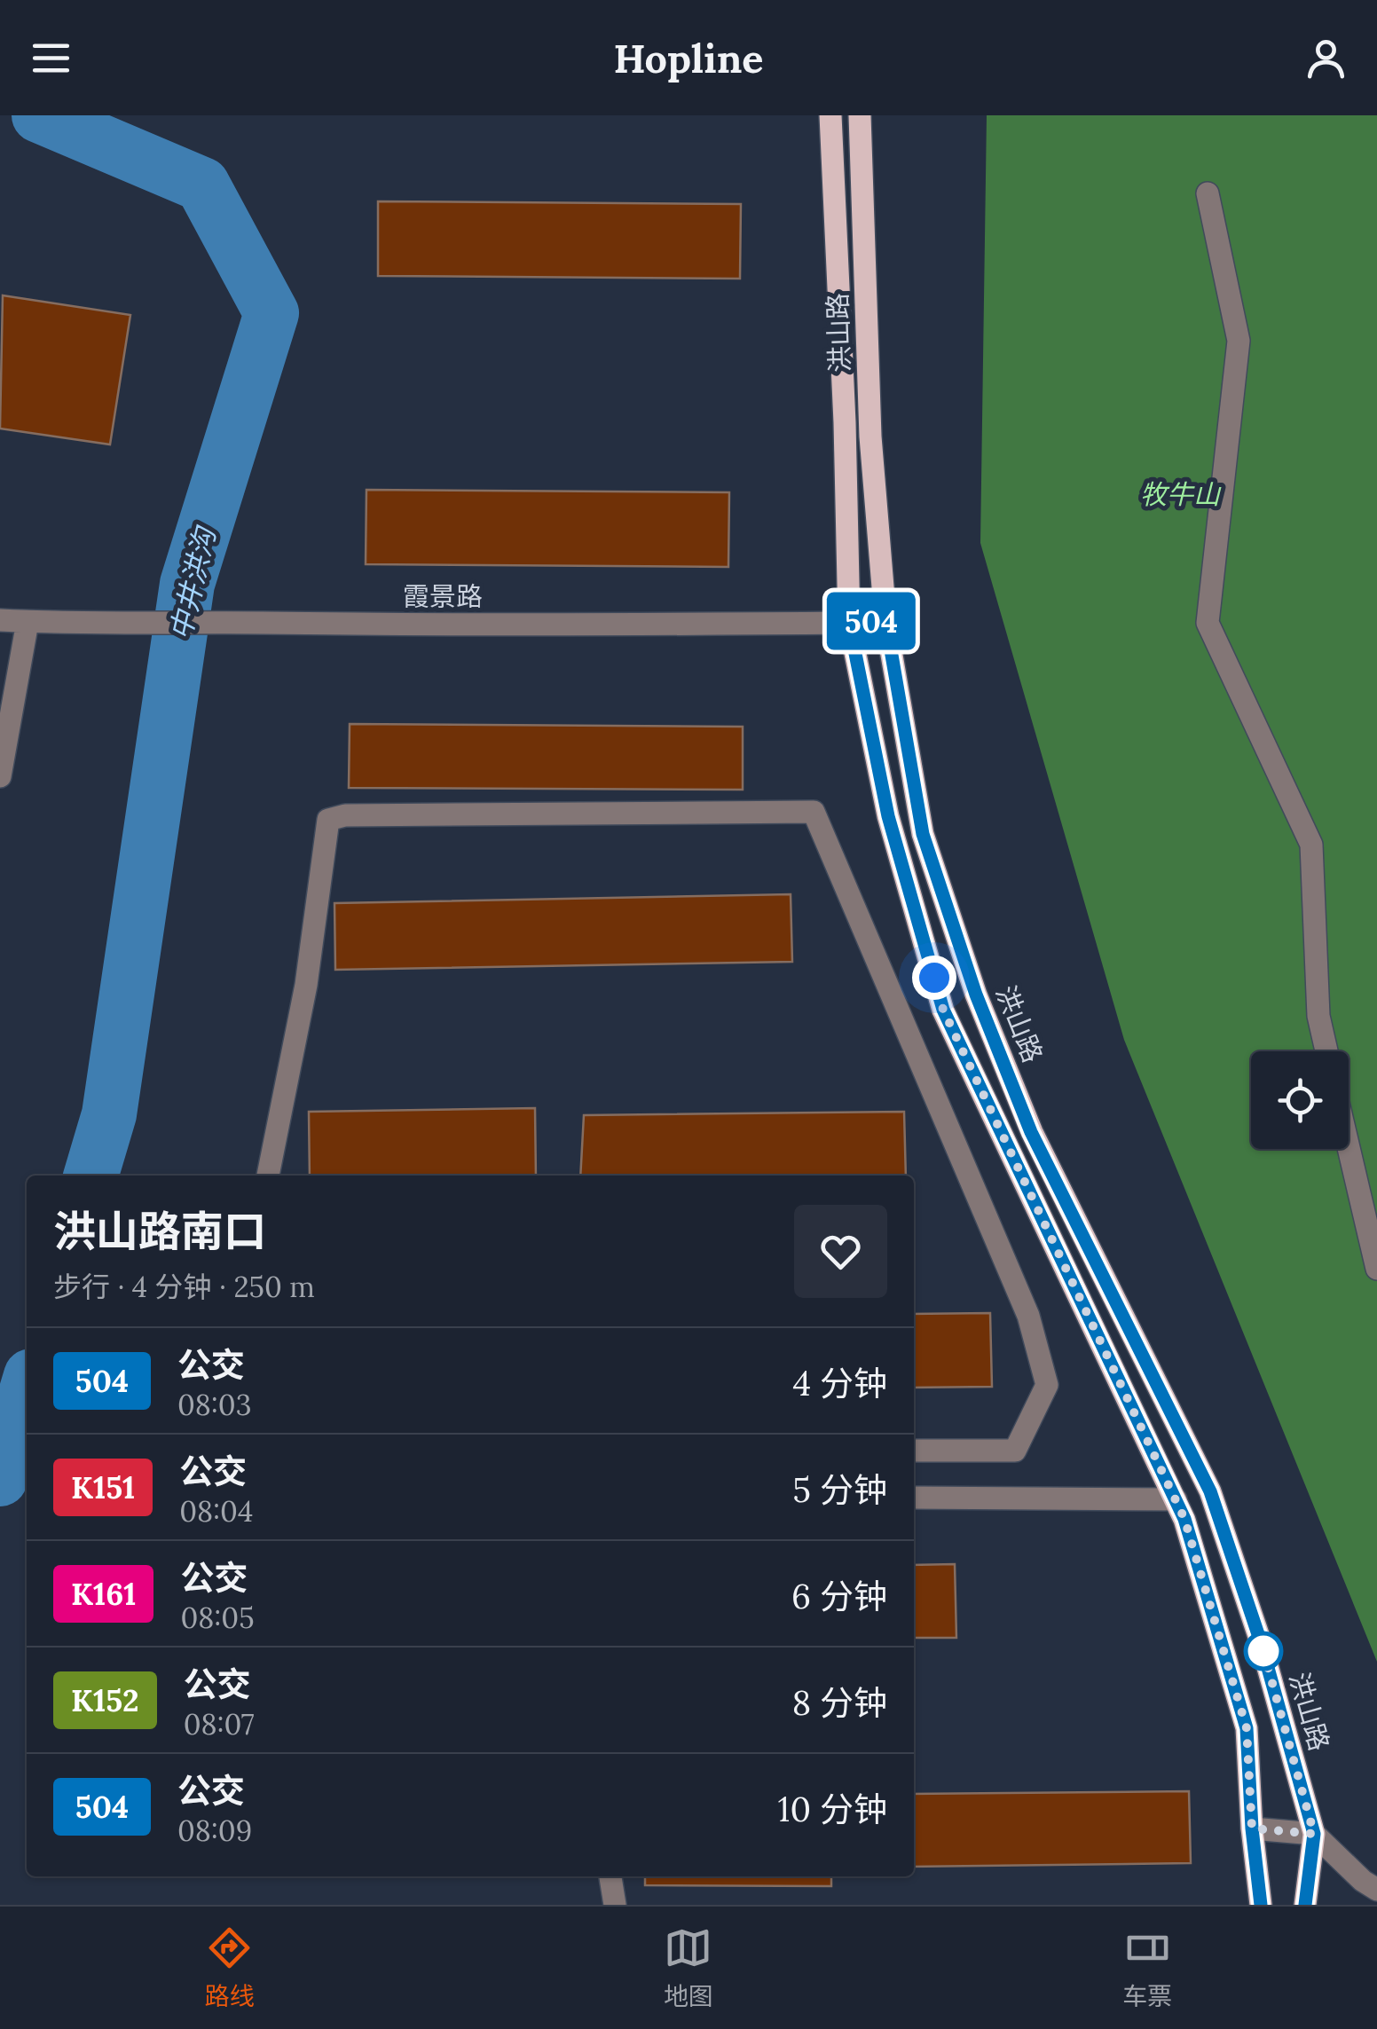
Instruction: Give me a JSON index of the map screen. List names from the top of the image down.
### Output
{
  "streets": {
    "main road": ["洪山路"],
    "street": ["霞景路"]
  },
  "crossings": [
    ["洪山路", "霞景路"]
  ],
  "water": ["中井洪沟"],
  "parks": ["牧牛山"],
  "lines": ["bus line 504"],
  "page": {
    "header": "Hopline",
    "on_map": "504",
    "heading": ["洪山路南口", "步行 · 4 分钟 · 250 m"],
    "list": [
      {
        "mark": "504",
        "name": "公交",
        "note": "08:03",
        "value": "4 分钟"
      },
      {
        "mark": "K151",
        "name": "公交",
        "note": "08:04",
        "value": "5 分钟"
      },
      {
        "mark": "K161",
        "name": "公交",
        "note": "08:05",
        "value": "6 分钟"
      },
      {
        "mark": "K152",
        "name": "公交",
        "note": "08:07",
        "value": "8 分钟"
      },
      {
        "mark": "504",
        "name": "公交",
        "note": "08:09",
        "value": "10 分钟"
      }
    ],
    "tabs": ["路线", "地图", "车票"]
  }
}
